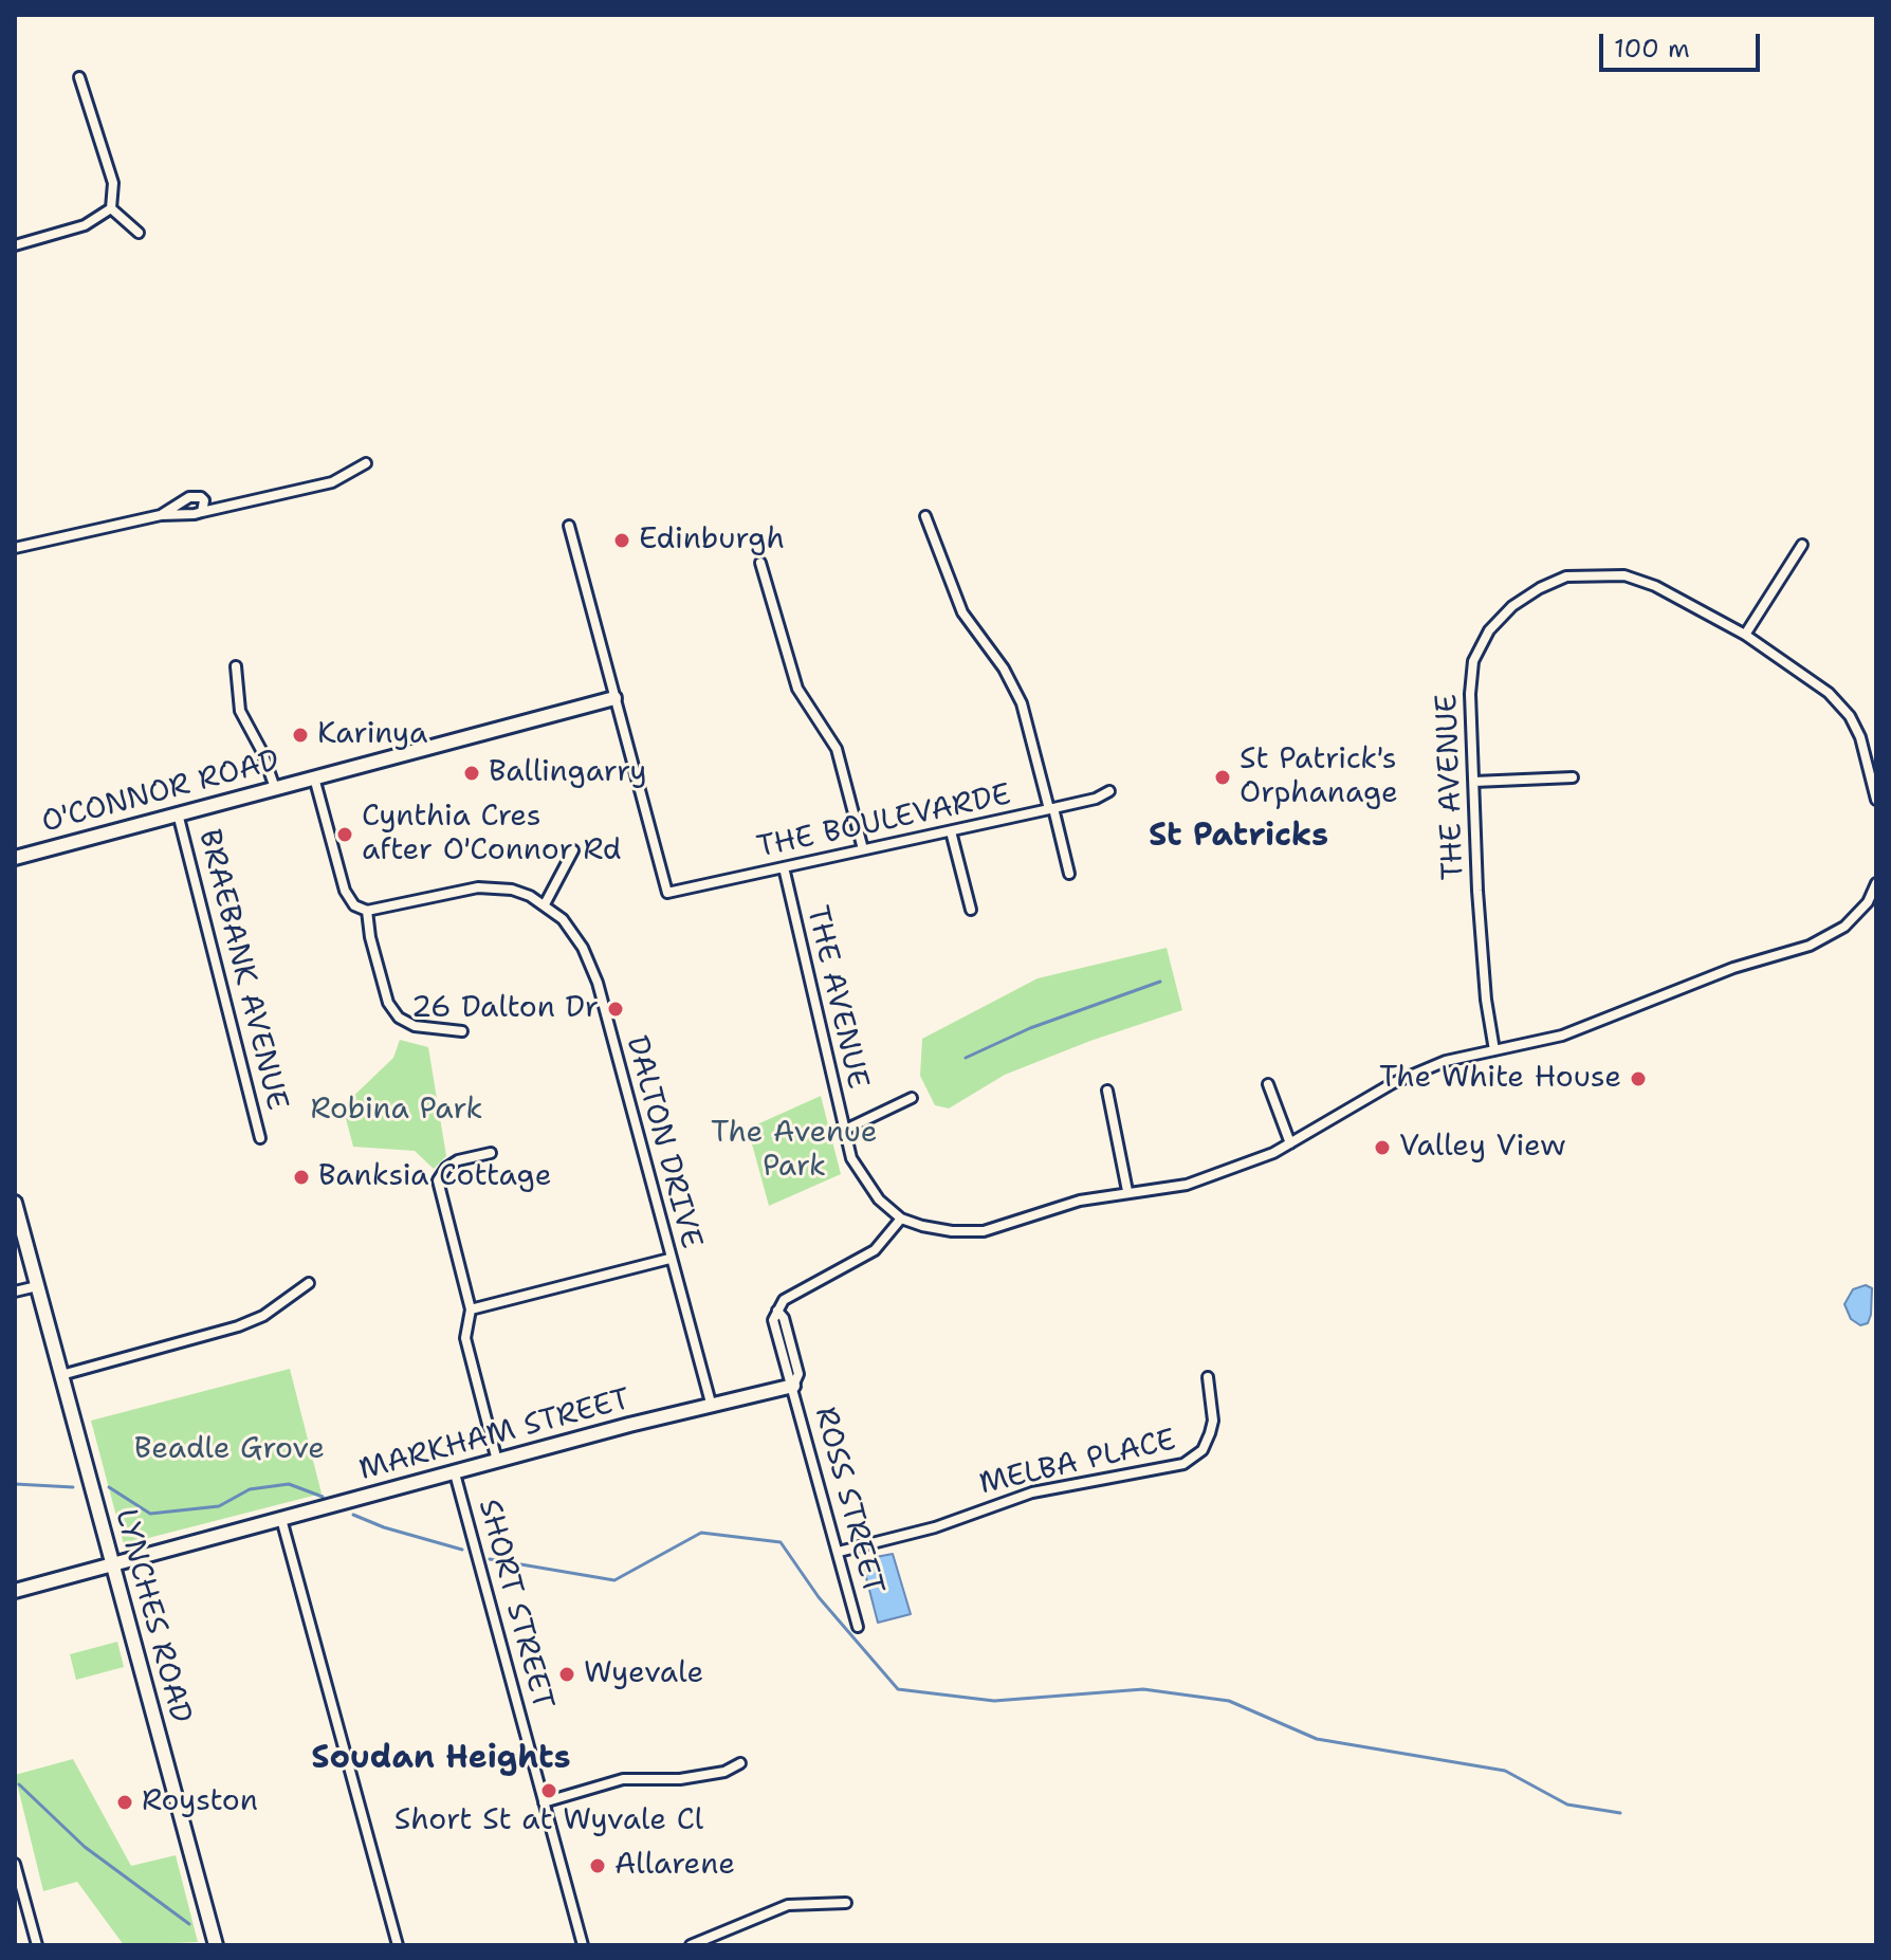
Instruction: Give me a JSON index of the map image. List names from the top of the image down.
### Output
{
  "streets": {
    "street": [
      "THE AVENUE",
      "O'CONNOR ROAD",
      "THE BOULEVARDE",
      "BRAEBANK AVENUE",
      "DALTON DRIVE",
      "MARKHAM STREET",
      "MELBA PLACE",
      "ROSS STREET",
      "SHORT STREET",
      "LYNCHES ROAD"
    ]
  },
  "crossings": [
    ["THE AVENUE", "THE BOULEVARDE"],
    ["THE AVENUE", "ROSS STREET"],
    ["O'CONNOR ROAD", "THE BOULEVARDE"],
    ["O'CONNOR ROAD", "BRAEBANK AVENUE"],
    ["DALTON DRIVE", "MARKHAM STREET"],
    ["MARKHAM STREET", "ROSS STREET"],
    ["MARKHAM STREET", "SHORT STREET"],
    ["MARKHAM STREET", "LYNCHES ROAD"],
    ["MELBA PLACE", "ROSS STREET"]
  ],
  "districts": ["St Patricks", "Soudan Heights"],
  "parks": ["Robina Park", "The Avenue Park", "Beadle Grove"],
  "places": [
    "Edinburgh",
    "Karinya",
    "Ballingarry",
    "St Patrick's Orphanage",
    "Cynthia Cres after O'Connor Rd",
    "26 Dalton Dr",
    "The White House",
    "Valley View",
    "Banksia Cottage",
    "Wyevale",
    "Short St at Wyvale Cl",
    "Royston",
    "Allarene"
  ],
  "scale_bar": "100 m"
}
